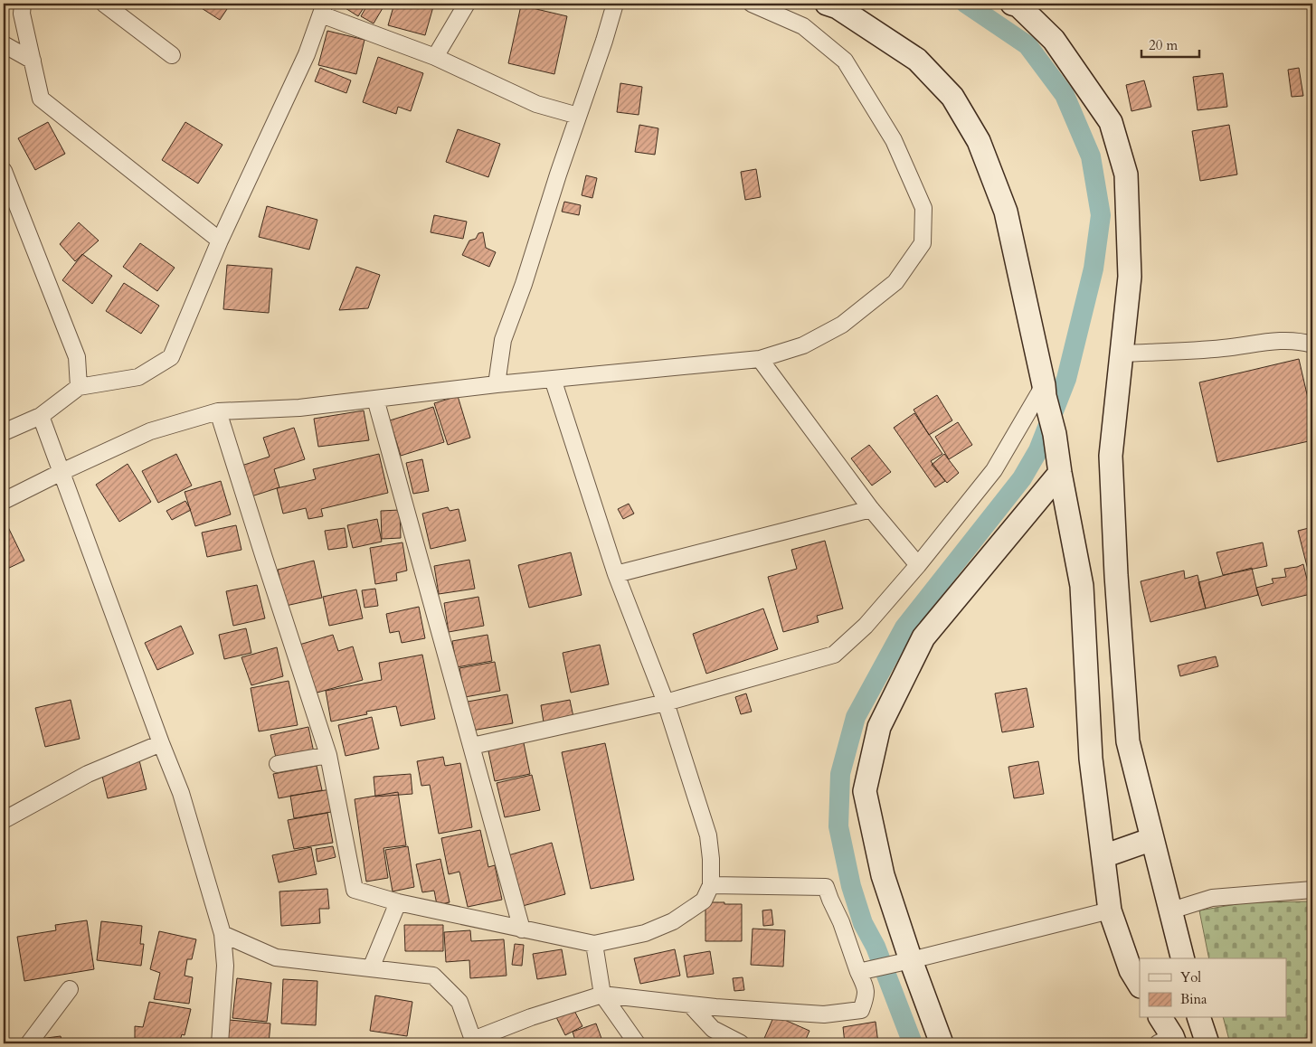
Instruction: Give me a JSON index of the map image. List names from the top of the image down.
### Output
{
  "legend": ["Yol", "Bina"],
  "scale_bar": "20 m"
}
